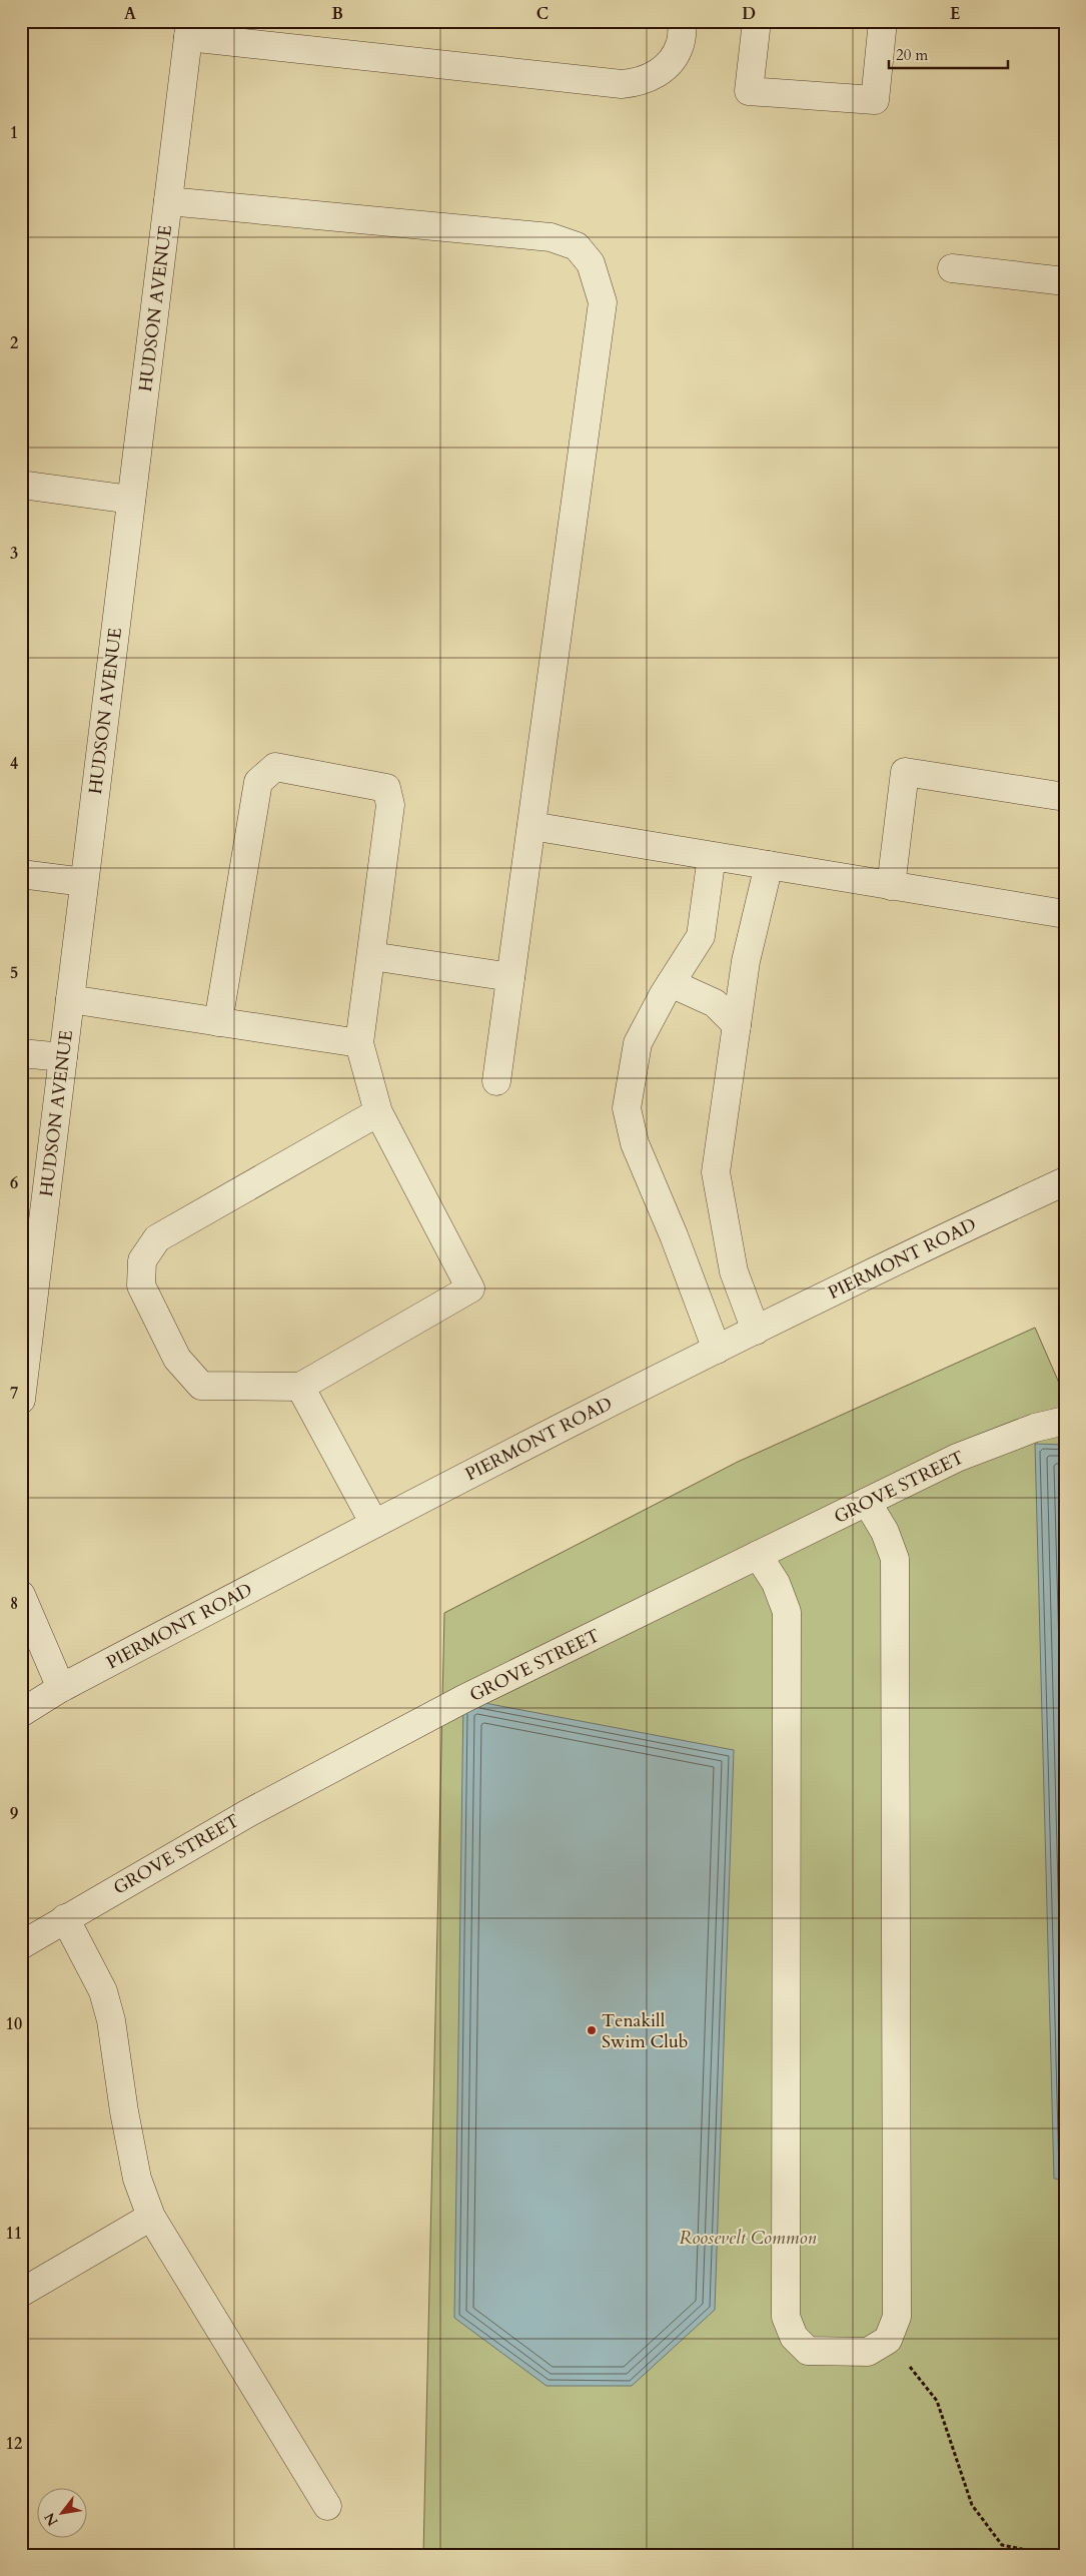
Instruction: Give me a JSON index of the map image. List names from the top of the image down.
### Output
{
  "streets": {
    "street": ["HUDSON AVENUE", "PIERMONT ROAD", "GROVE STREET"]
  },
  "parks": ["Roosevelt Common"],
  "places": ["Tenakill Swim Club"],
  "scale_bar": "20 m",
  "north": "bottom left",
  "grid": {
    "columns": [
      "A",
      "B",
      "C",
      "D",
      "E"
    ],
    "rows": [
      "1",
      "2",
      "3",
      "4",
      "5",
      "6",
      "7",
      "8",
      "9",
      "10",
      "11",
      "12"
    ]
  }
}
